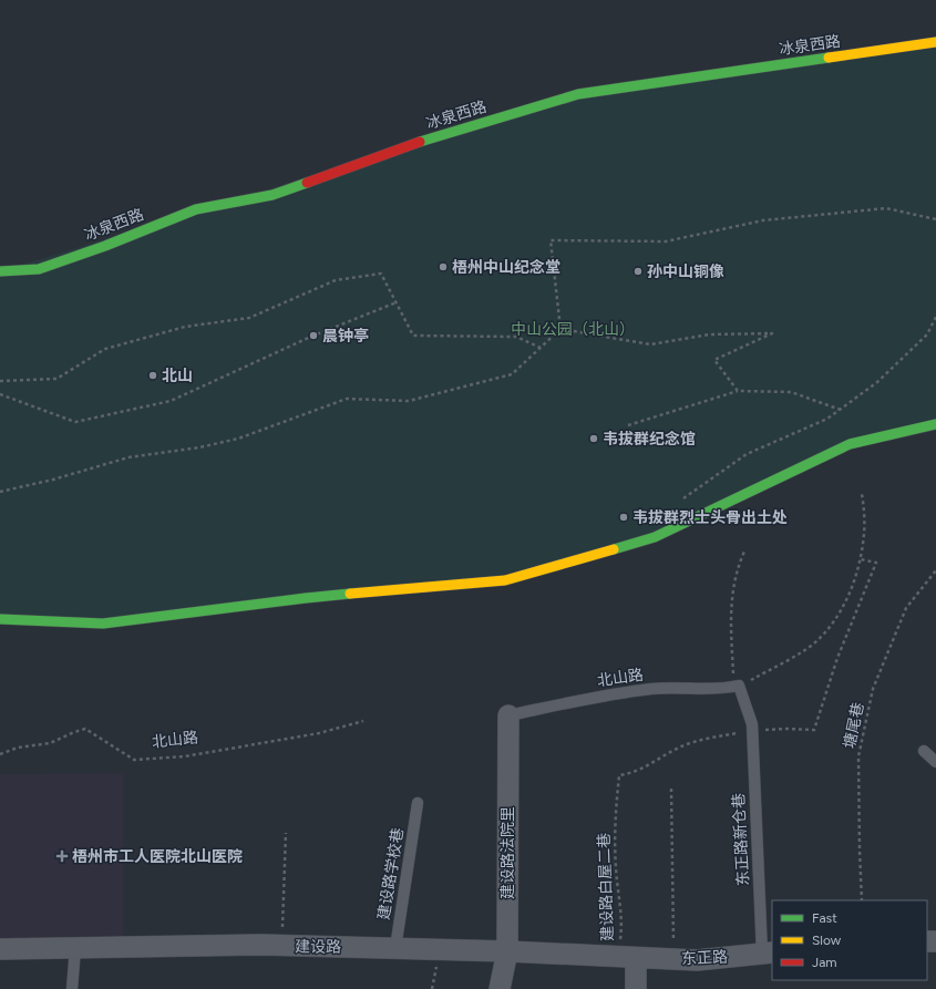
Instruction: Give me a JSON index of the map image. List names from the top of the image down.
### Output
{
  "streets": {
    "street": [
      "冰泉西路",
      "建设路法院里",
      "建设路",
      "东正路"
    ],
    "lane": ["北山路", "东正路新仓巷", "建设路学校巷"],
    "path": ["塘尾巷", "建设路白屋二巷"]
  },
  "crossings": [
    ["北山路", "东正路新仓巷"],
    ["北山路", "建设路法院里"],
    ["东正路新仓巷", "东正路"],
    ["建设路法院里", "建设路"],
    ["建设路学校巷", "建设路"],
    ["建设路白屋二巷", "建设路"],
    ["建设路白屋二巷", "东正路"],
    ["建设路", "东正路"]
  ],
  "parks": ["中山公园（北山）"],
  "places": {
    "other": [
      "梧州中山纪念堂",
      "孙中山铜像",
      "晨钟亭",
      "北山",
      "韦拔群纪念馆",
      "韦拔群烈士头骨出土处"
    ],
    "health": ["梧州市工人医院北山医院"]
  },
  "legend": ["Fast", "Slow", "Jam"]
}
